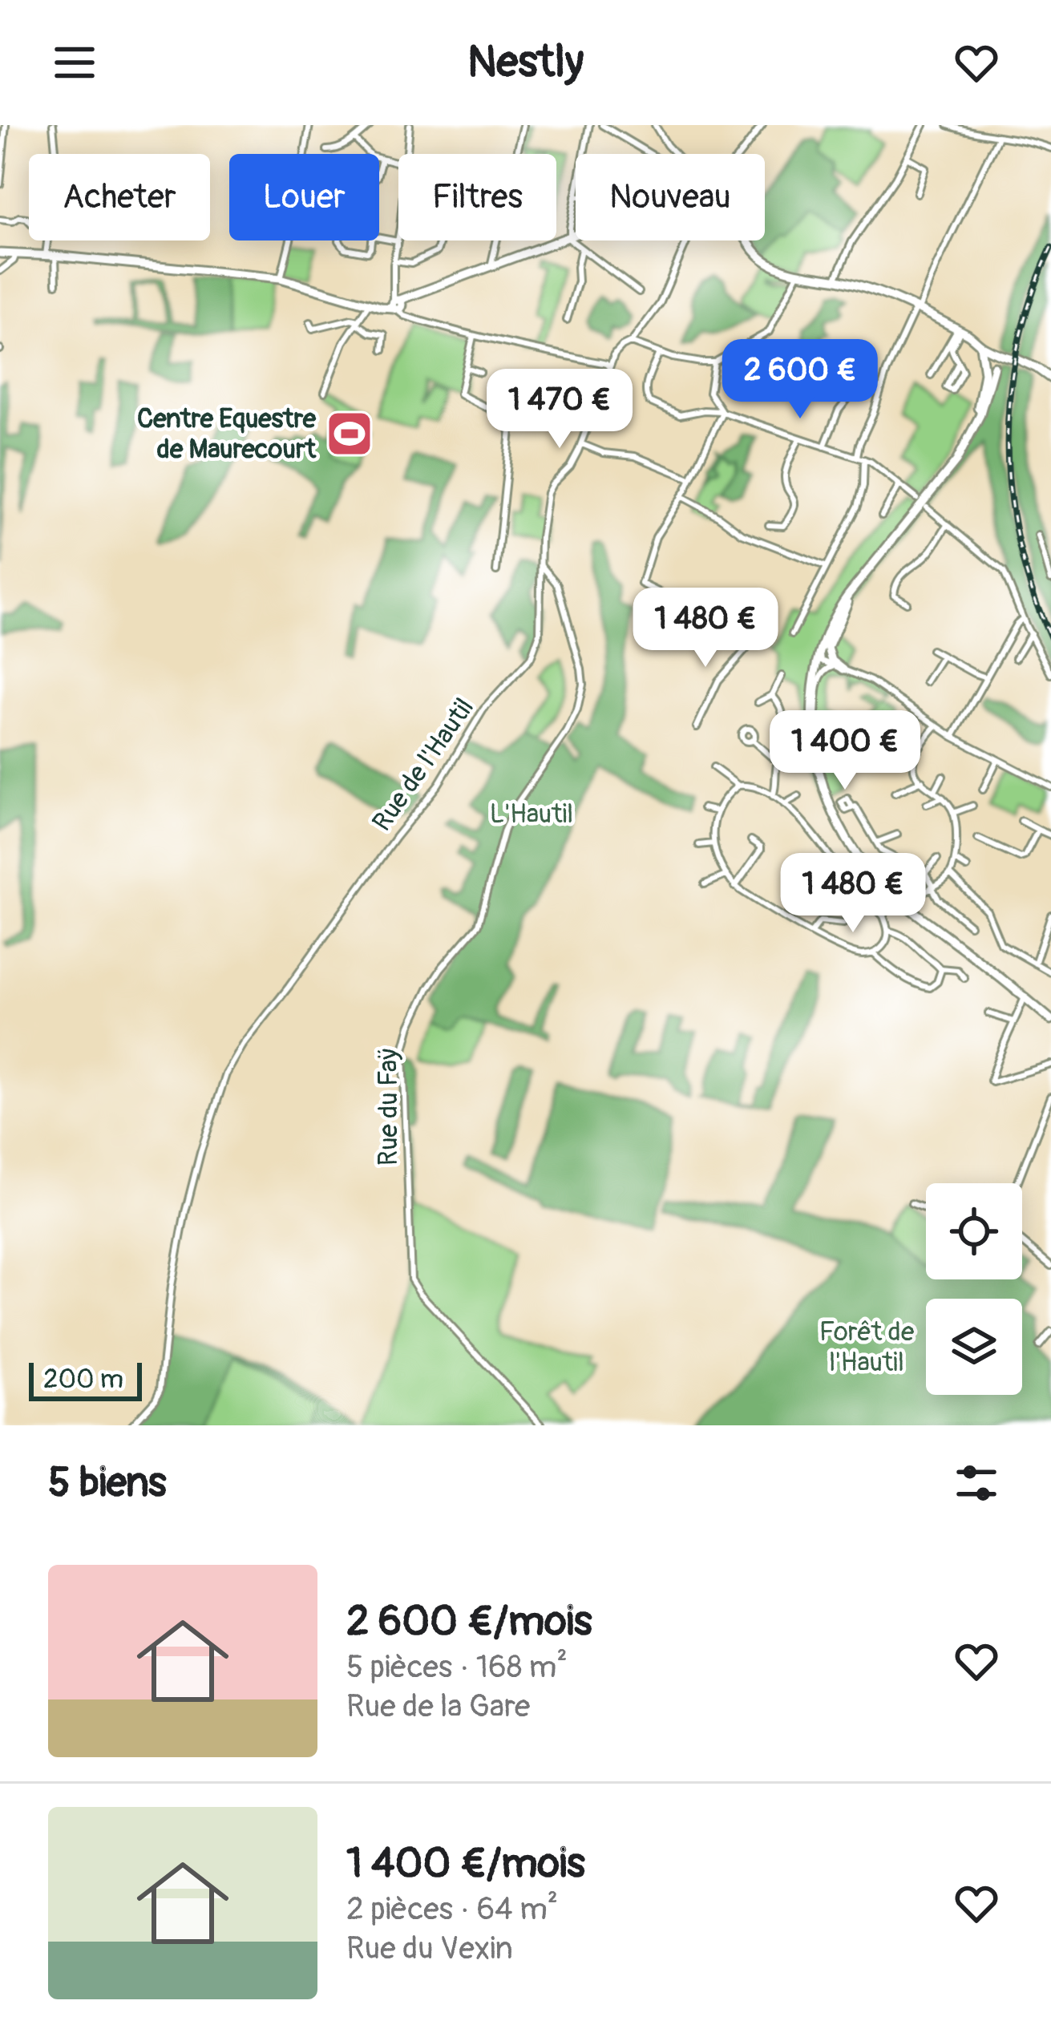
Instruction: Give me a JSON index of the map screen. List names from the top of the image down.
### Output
{
  "streets": {
    "street": ["Rue de l'Hautil", "Rue du Faÿ"]
  },
  "crossings": [
    ["Rue de l'Hautil", "Rue du Faÿ"]
  ],
  "parks": ["L'Hautil", "Forêt de l'Hautil"],
  "places": {
    "sports": ["Centre Equestre de Maurecourt"]
  },
  "scale_bar": "200 m",
  "page": {
    "header": "Nestly",
    "chip": [
      "Acheter",
      "Louer",
      "Filtres",
      "Nouveau"
    ],
    "price": [
      "2 600 €",
      "1 470 €",
      "1 480 €",
      "1 400 €",
      "1 480 €"
    ],
    "scale": "200 m",
    "heading": "5 biens",
    "list": [
      {
        "name": "2 600 €/mois",
        "note": "5 pièces · 168 m² · Rue de la Gare"
      },
      {
        "name": "1 400 €/mois",
        "note": "2 pièces · 64 m² · Rue du Vexin"
      }
    ]
  }
}
